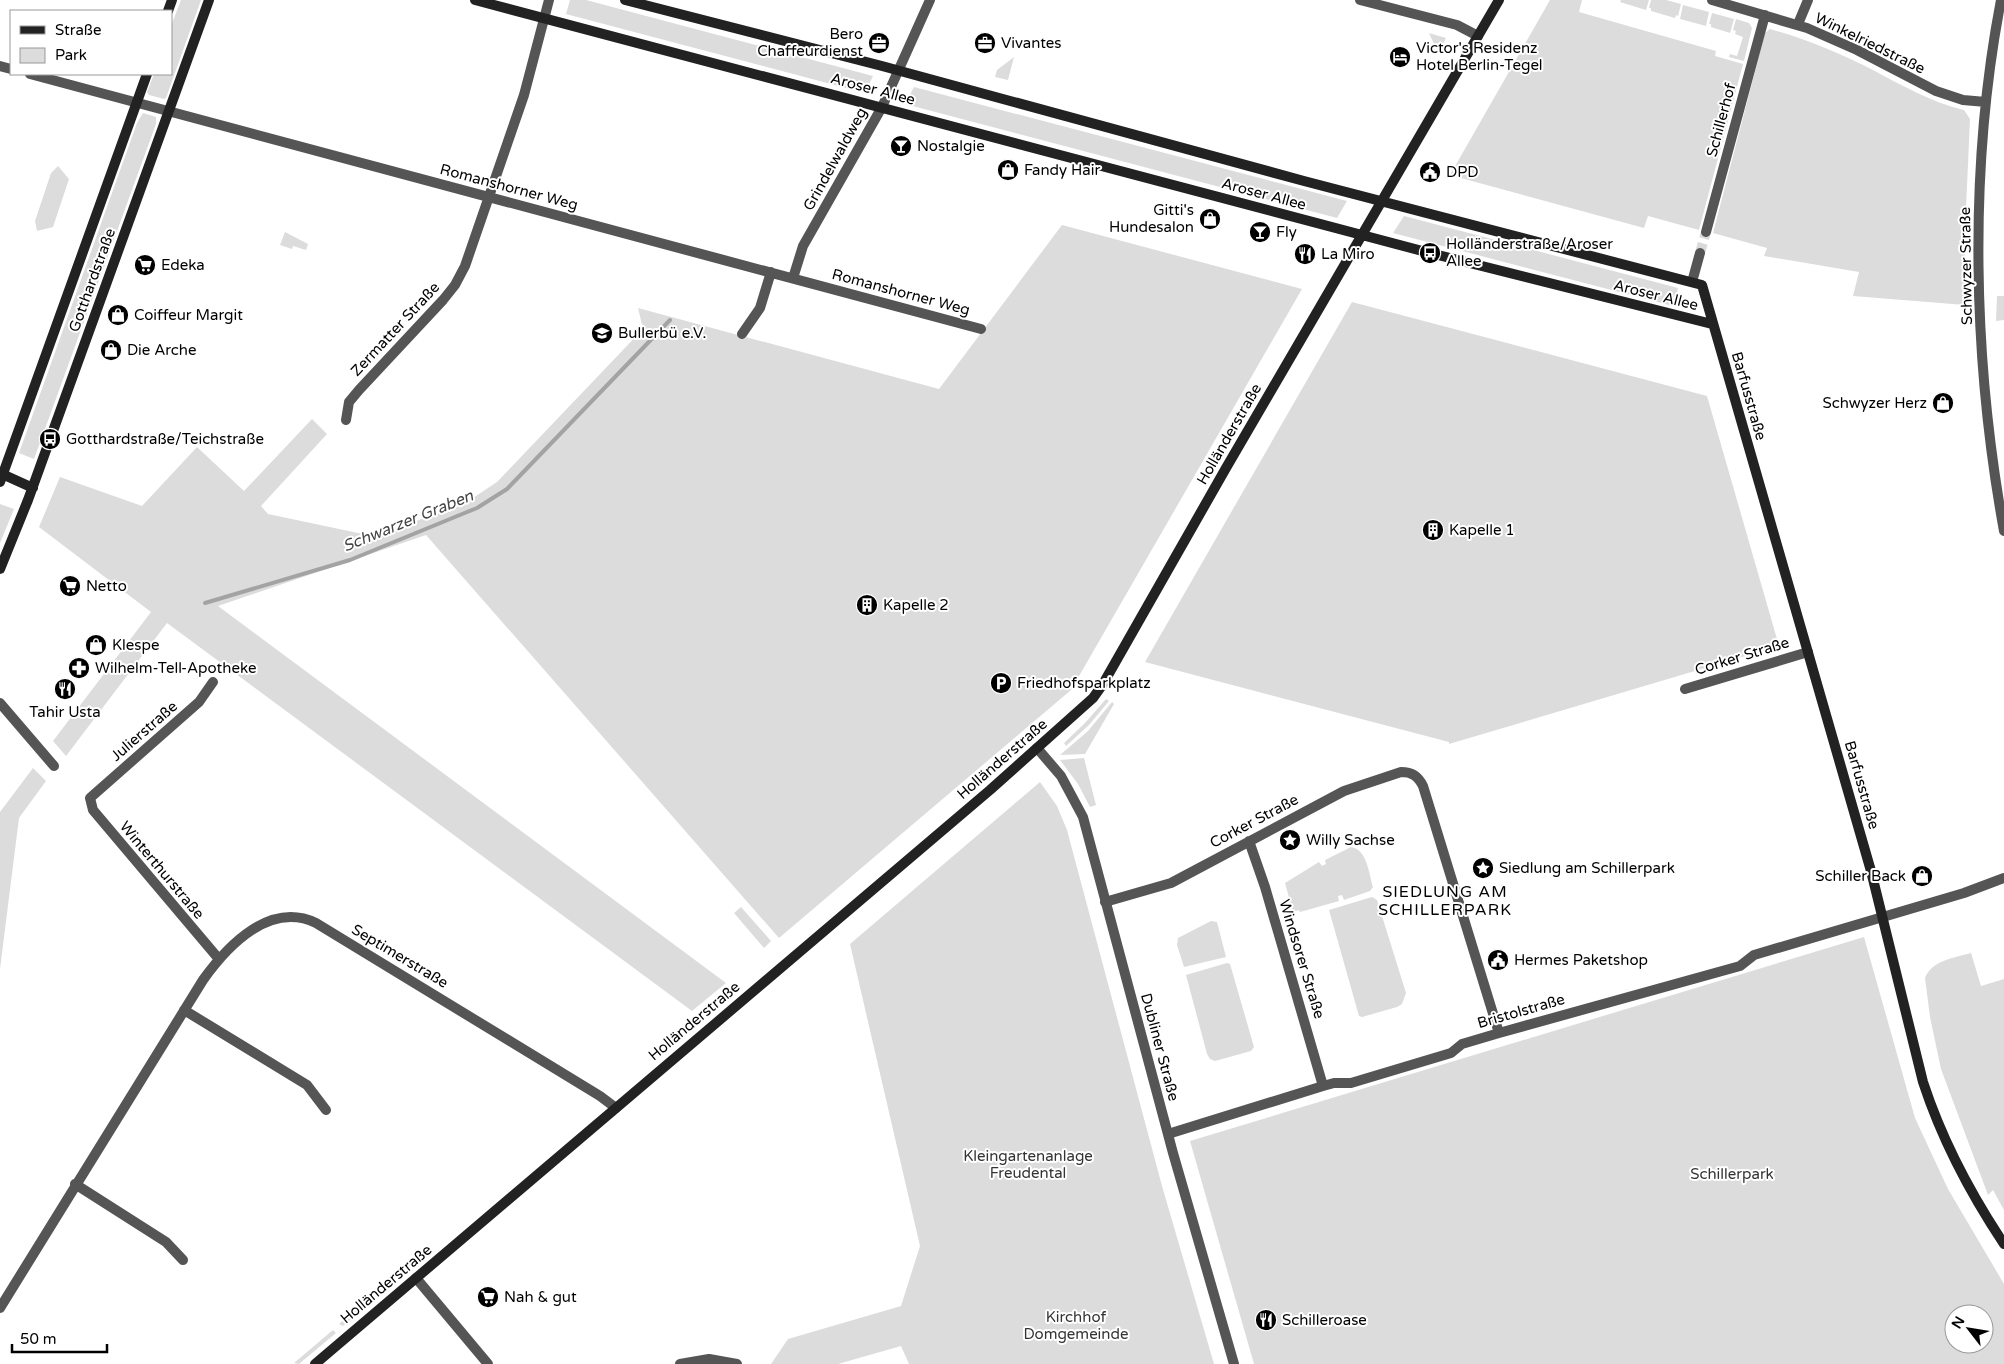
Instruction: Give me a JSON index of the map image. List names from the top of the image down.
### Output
{
  "streets": {
    "main road": [
      "Aroser Allee",
      "Gotthardstraße",
      "Barfusstraße",
      "Holländerstraße"
    ],
    "street": [
      "Winkelriedstraße",
      "Schillerhof",
      "Grindelwaldweg",
      "Romanshorner Weg",
      "Schwyzer Straße",
      "Zermatter Straße",
      "Corker Straße",
      "Julierstraße",
      "Winterthurstraße",
      "Septimerstraße",
      "Windsorer Straße",
      "Bristolstraße",
      "Dubliner Straße"
    ]
  },
  "crossings": [
    ["Winkelriedstraße", "Schillerhof"],
    ["Winkelriedstraße", "Schwyzer Straße"],
    ["Aroser Allee", "Grindelwaldweg"],
    ["Aroser Allee", "Zermatter Straße"],
    ["Aroser Allee", "Barfusstraße"],
    ["Aroser Allee", "Holländerstraße"],
    ["Grindelwaldweg", "Romanshorner Weg"],
    ["Romanshorner Weg", "Gotthardstraße"],
    ["Romanshorner Weg", "Zermatter Straße"],
    ["Barfusstraße", "Corker Straße"],
    ["Barfusstraße", "Bristolstraße"],
    ["Holländerstraße", "Septimerstraße"],
    ["Holländerstraße", "Dubliner Straße"],
    ["Corker Straße", "Windsorer Straße"],
    ["Corker Straße", "Bristolstraße"],
    ["Corker Straße", "Dubliner Straße"],
    ["Julierstraße", "Winterthurstraße"],
    ["Winterthurstraße", "Septimerstraße"],
    ["Windsorer Straße", "Bristolstraße"],
    ["Bristolstraße", "Dubliner Straße"]
  ],
  "districts": ["SIEDLUNG AM SCHILLERPARK"],
  "water": ["Schwarzer Graben"],
  "parks": ["Kleingartenanlage Freudental", "Schillerpark", "Kirchhof Domgemeinde"],
  "places": {
    "office": ["Bero Chaffeurdienst", "Vivantes"],
    "hotel": ["Victor's Residenz Hotel Berlin-Tegel"],
    "bar": ["Nostalgie", "Fly"],
    "shop": [
      "Fandy Hair",
      "Gitti's Hundesalon",
      "Coiffeur Margit",
      "Die Arche",
      "Schwyzer Herz",
      "Klespe",
      "Schiller Back"
    ],
    "public building": ["DPD", "Hermes Paketshop"],
    "bus stop": ["Holländerstraße/Aroser Allee", "Gotthardstraße/Teichstraße"],
    "restaurant": ["La Miro", "Tahir Usta", "Schilleroase"],
    "supermarket": ["Edeka", "Netto", "Nah & gut"],
    "school or university": ["Bullerbü e.V."],
    "building": ["Kapelle 1", "Kapelle 2"],
    "pharmacy": ["Wilhelm-Tell-Apotheke"],
    "parking": ["Friedhofsparkplatz"],
    "place": ["Willy Sachse", "Siedlung am Schillerpark"]
  },
  "legend": ["Straße", "Park"],
  "scale_bar": "50 m",
  "north": "top left"
}
